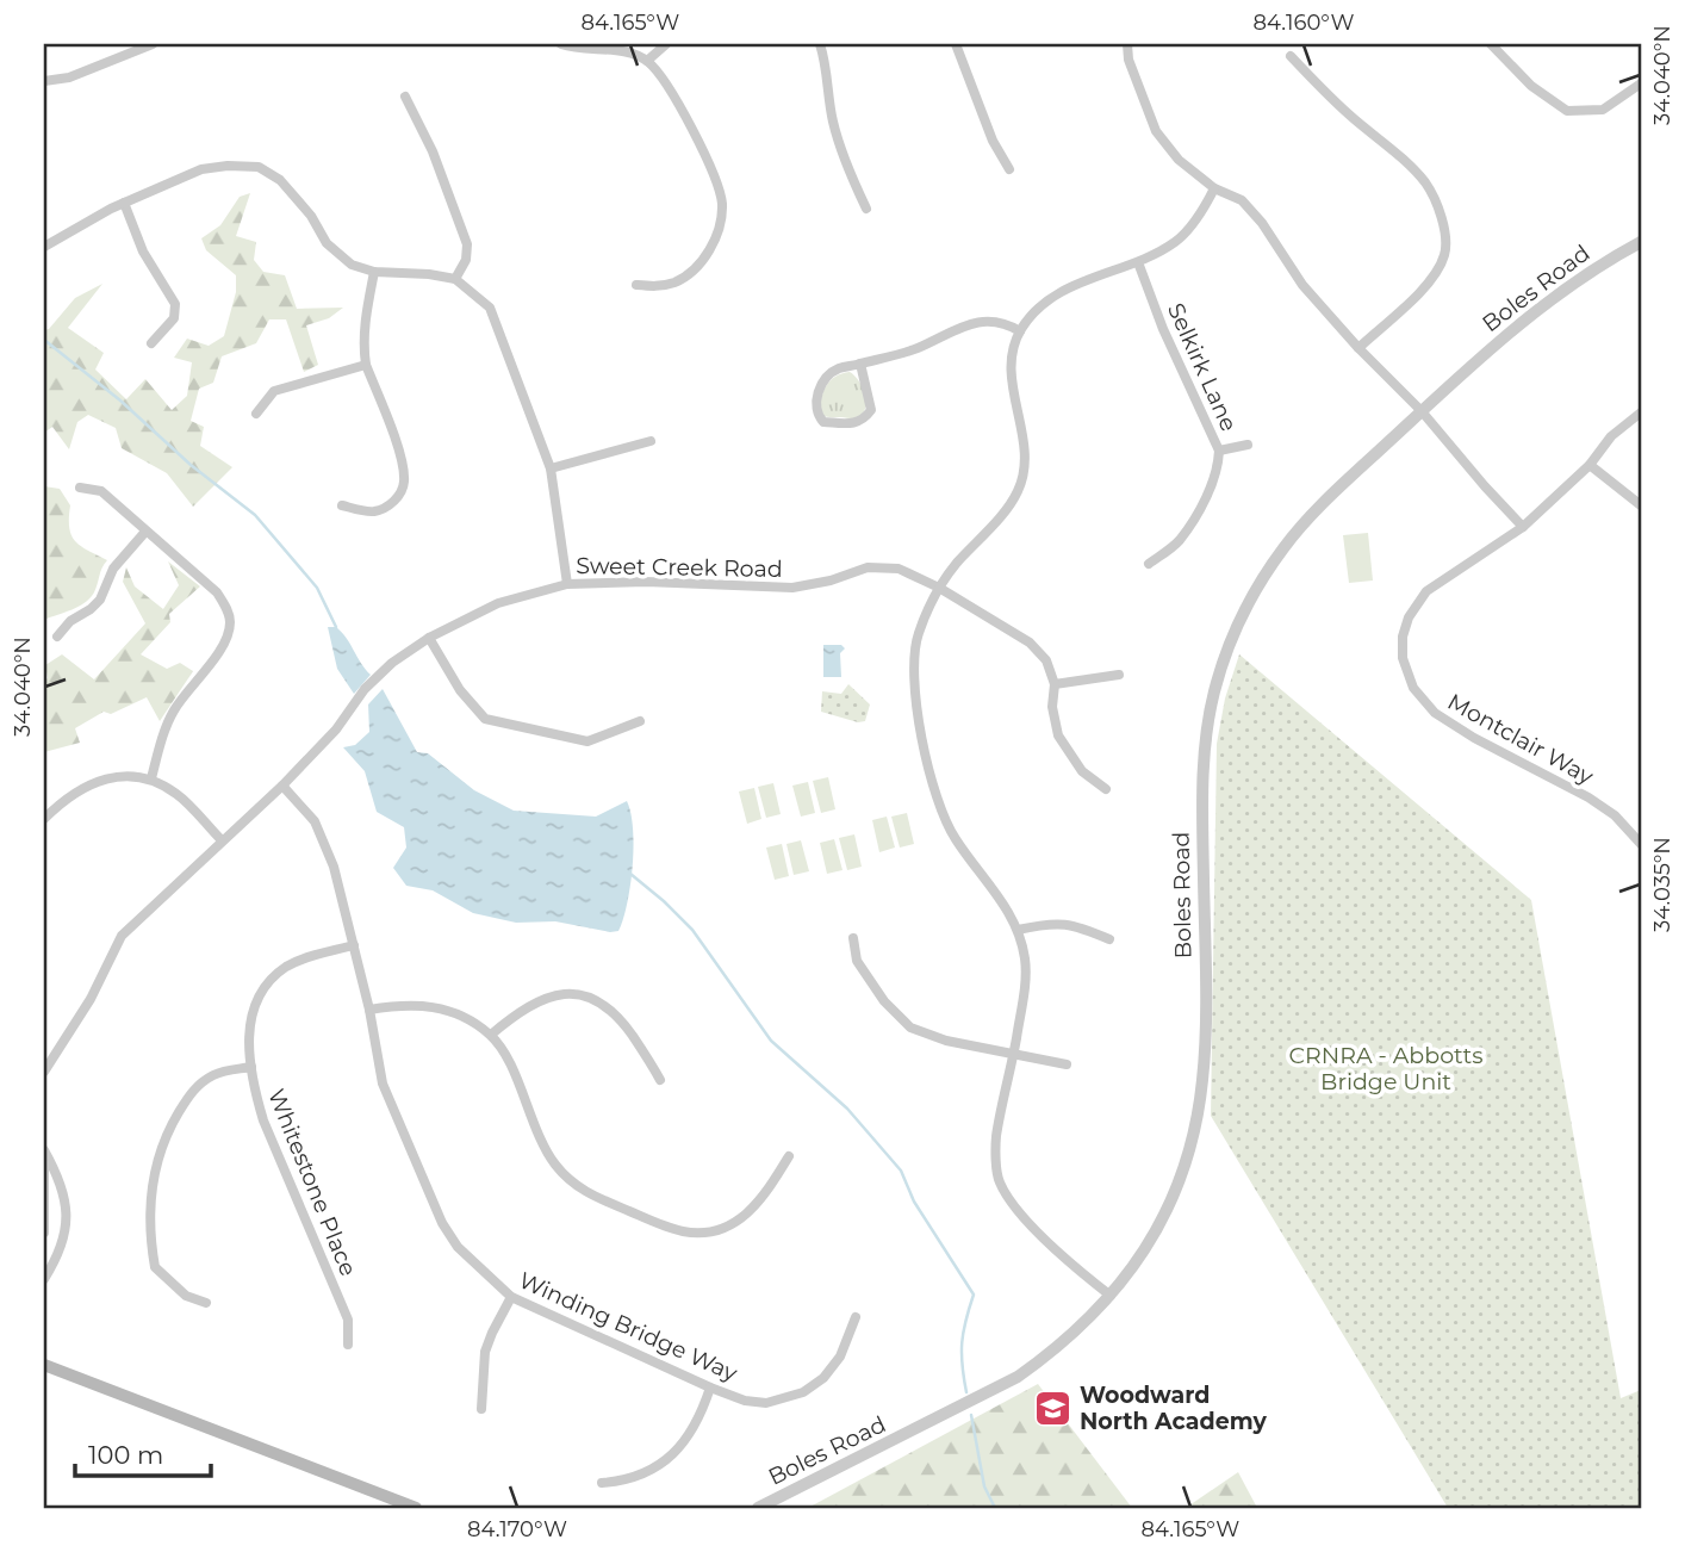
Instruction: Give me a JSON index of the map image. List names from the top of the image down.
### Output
{
  "streets": {
    "street": [
      "Boles Road",
      "Selkirk Lane",
      "Sweet Creek Road",
      "Montclair Way",
      "Whitestone Place",
      "Winding Bridge Way"
    ]
  },
  "crossings": [
    ["Sweet Creek Road", "Winding Bridge Way"],
    ["Whitestone Place", "Winding Bridge Way"]
  ],
  "parks": ["CRNRA - Abbotts Bridge Unit"],
  "places": {
    "school or university": ["Woodward North Academy"]
  },
  "scale_bar": "100 m",
  "coordinates": [
    "84.165°W",
    "84.160°W",
    "34.040°N",
    "34.035°N",
    "84.170°W"
  ]
}
